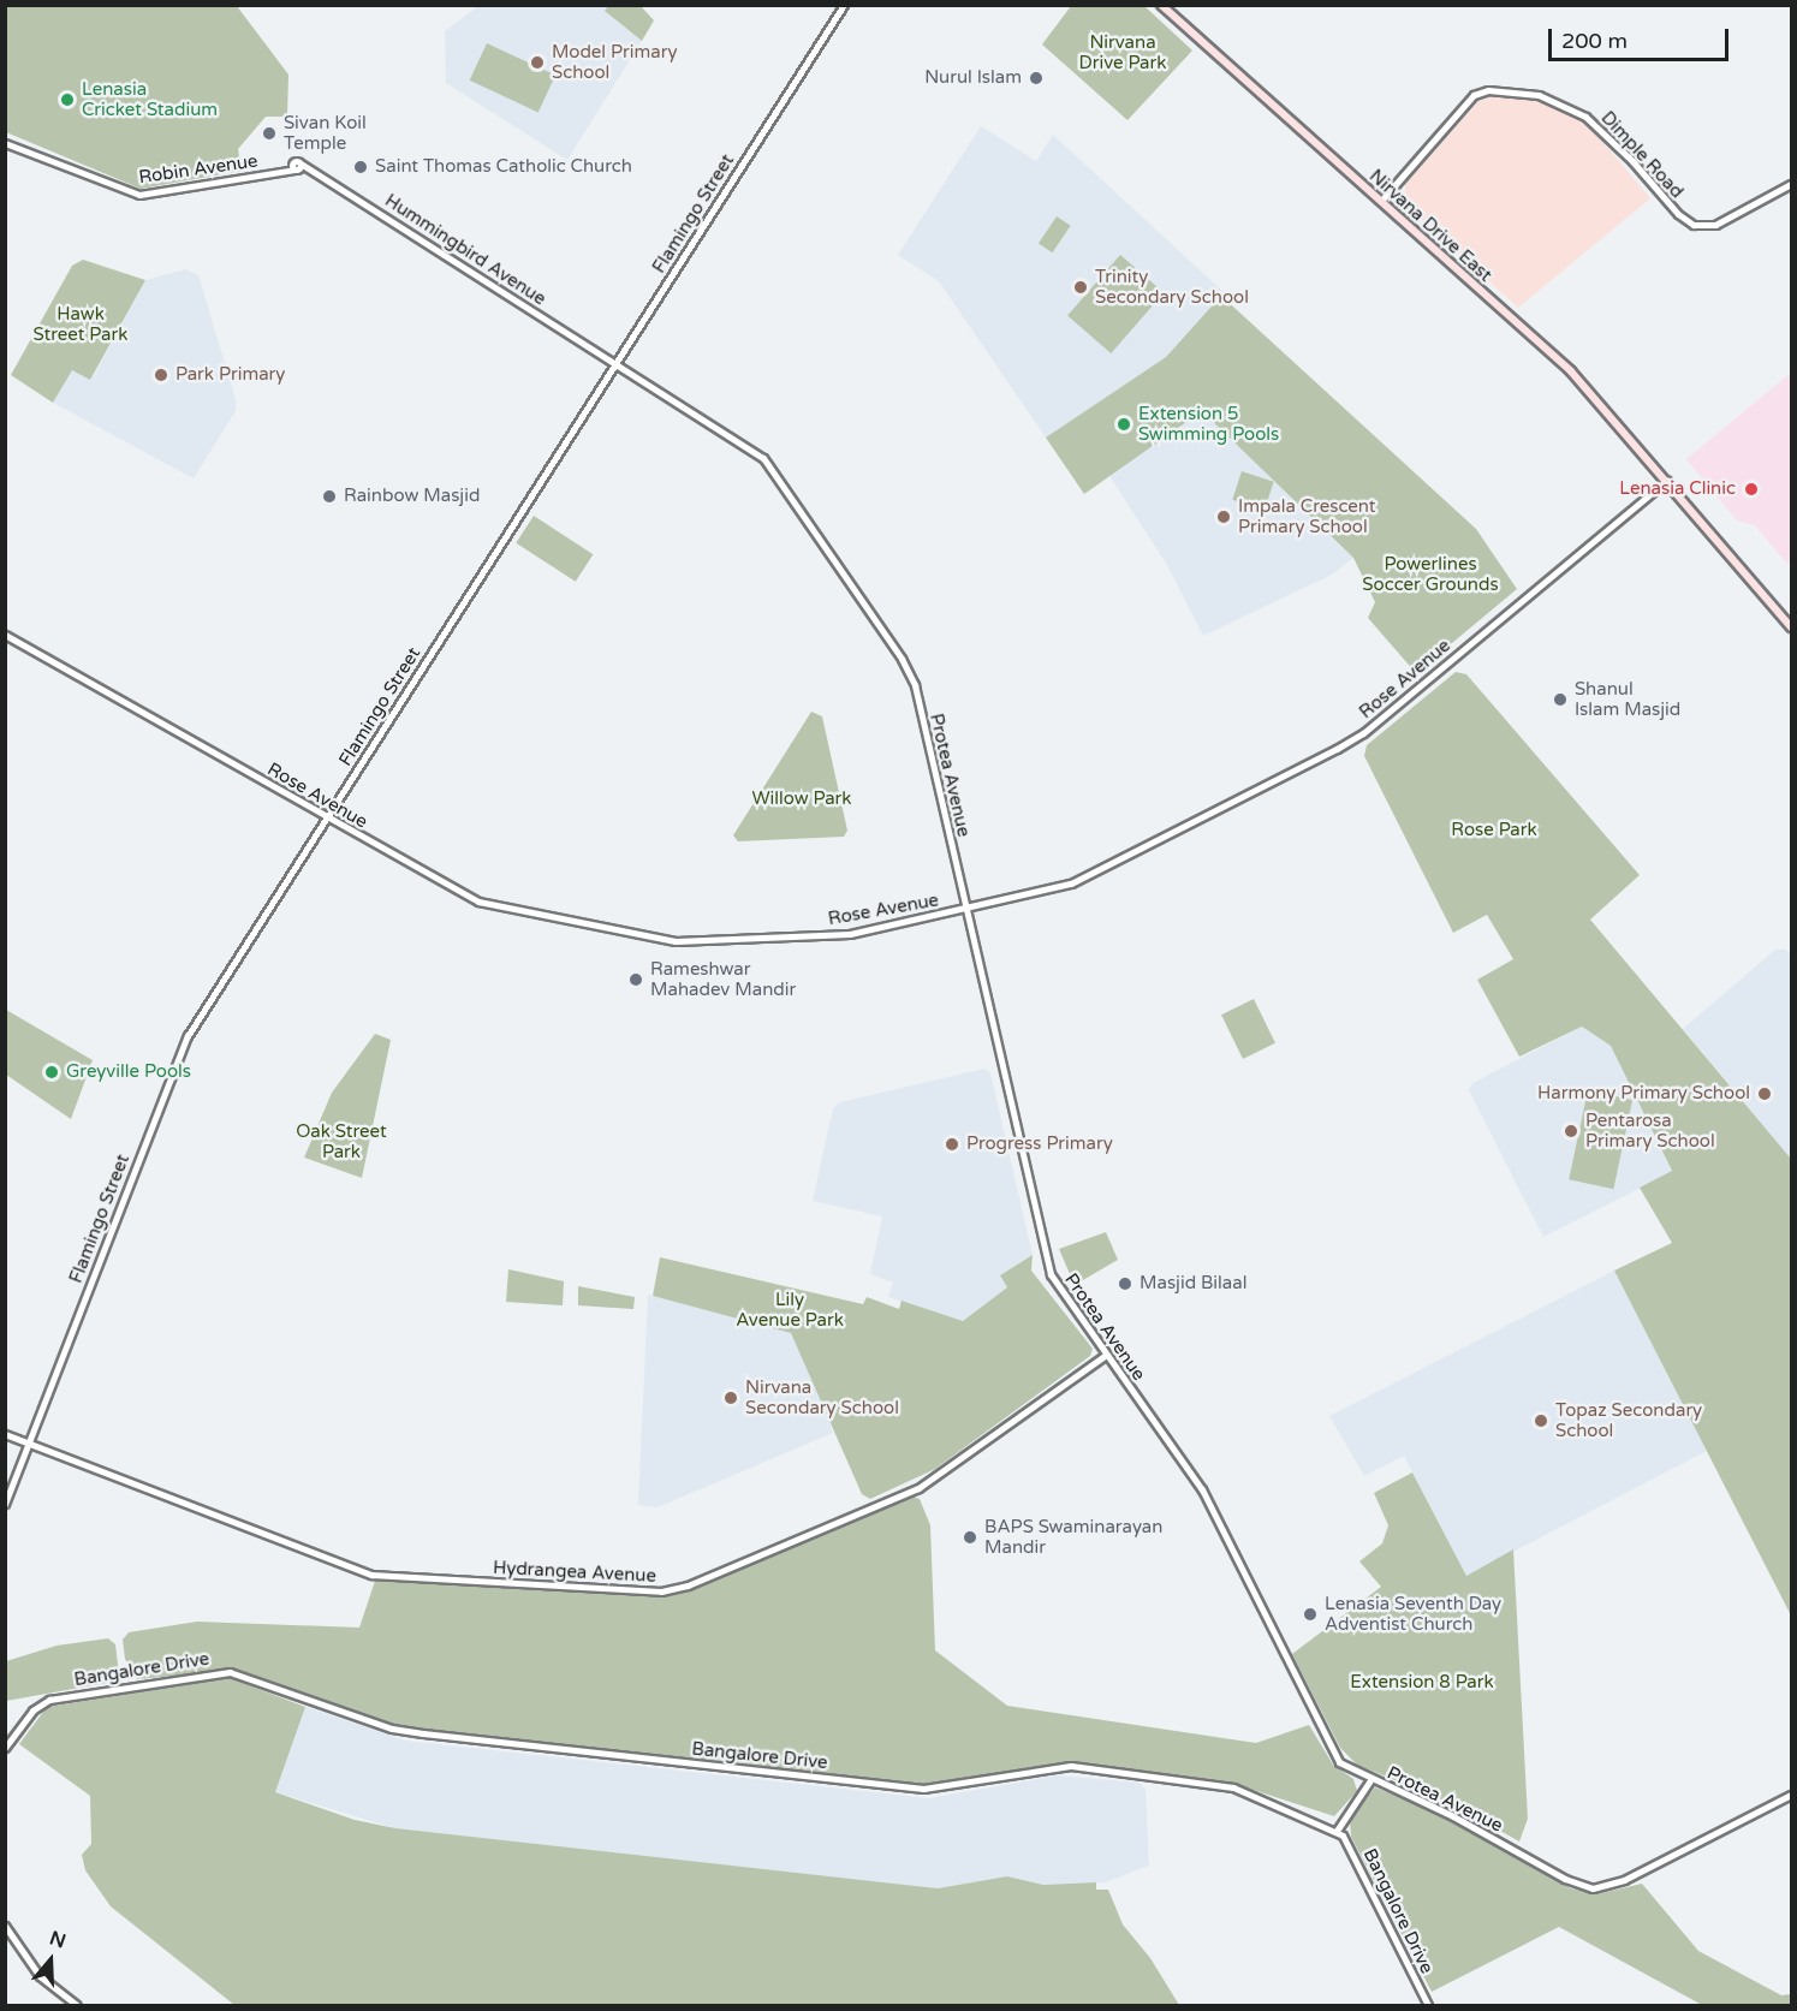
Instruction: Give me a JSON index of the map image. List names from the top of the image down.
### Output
{
  "streets": {
    "main road": ["Nirvana Drive East"],
    "street": [
      "Dimple Road",
      "Robin Avenue",
      "Flamingo Street",
      "Hummingbird Avenue",
      "Rose Avenue",
      "Protea Avenue",
      "Hydrangea Avenue",
      "Bangalore Drive"
    ]
  },
  "crossings": [
    ["Dimple Road", "Nirvana Drive East"],
    ["Robin Avenue", "Hummingbird Avenue"],
    ["Flamingo Street", "Hummingbird Avenue"],
    ["Flamingo Street", "Rose Avenue"],
    ["Flamingo Street", "Protea Avenue"],
    ["Flamingo Street", "Hydrangea Avenue"],
    ["Nirvana Drive East", "Rose Avenue"],
    ["Hummingbird Avenue", "Protea Avenue"],
    ["Rose Avenue", "Protea Avenue"],
    ["Protea Avenue", "Hydrangea Avenue"]
  ],
  "parks": [
    "Nirvana Drive Park",
    "Hawk Street Park",
    "Powerlines Soccer Grounds",
    "Willow Park",
    "Rose Park",
    "Oak Street Park",
    "Lily Avenue Park",
    "Extension 8 Park"
  ],
  "places": [
    "Model Primary School",
    "Nurul Islam",
    "Lenasia Cricket Stadium",
    "Sivan Koil Temple",
    "Saint Thomas Catholic Church",
    "Trinity Secondary School",
    "Park Primary",
    "Extension 5 Swimming Pools",
    "Lenasia Clinic",
    "Rainbow Masjid",
    "Impala Crescent Primary School",
    "Shanul Islam Masjid",
    "Rameshwar Mahadev Mandir",
    "Greyville Pools",
    "Harmony Primary School",
    "Pentarosa Primary School",
    "Progress Primary",
    "Masjid Bilaal",
    "Nirvana Secondary School",
    "Topaz Secondary School",
    "BAPS Swaminarayan Mandir",
    "Lenasia Seventh Day Adventist Church"
  ],
  "scale_bar": "200 m",
  "north": "top"
}
